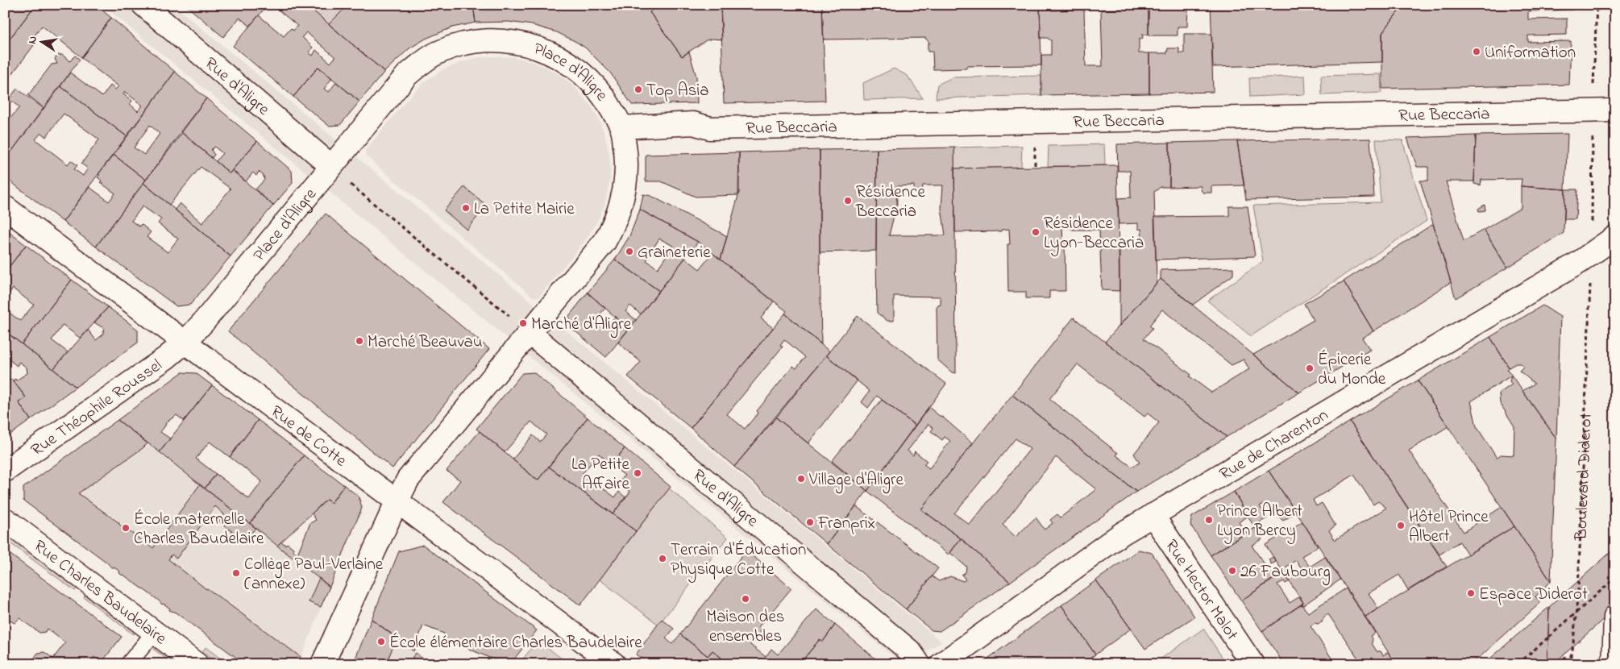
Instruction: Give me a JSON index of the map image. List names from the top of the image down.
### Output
{
  "streets": {
    "street": [
      "Place d'Aligre",
      "Rue d'Aligre",
      "Rue Beccaria",
      "Rue Théophile Roussel",
      "Rue de Cotte",
      "Rue de Charenton",
      "Rue Hector Malot",
      "Rue Charles Baudelaire"
    ],
    "path": ["Boulevard Diderot"]
  },
  "crossings": [
    ["Place d'Aligre", "Rue d'Aligre"],
    ["Place d'Aligre", "Rue Beccaria"],
    ["Place d'Aligre", "Rue Théophile Roussel"],
    ["Place d'Aligre", "Rue de Cotte"],
    ["Rue Théophile Roussel", "Rue de Cotte"],
    ["Rue de Charenton", "Rue Hector Malot"]
  ],
  "places": [
    "Uniformation",
    "Top Asia",
    "Résidence Beccaria",
    "La Petite Mairie",
    "Résidence Lyon-Beccaria",
    "Graineterie",
    "Marché d'Aligre",
    "Marché Beauvau",
    "Épicerie du Monde",
    "La Petite Affaire",
    "Village d'Aligre",
    "Prince Albert Lyon Bercy",
    "Franprix",
    "Hôtel Prince Albert",
    "École maternelle Charles Baudelaire",
    "Terrain d'Éducation Physique Cotte",
    "26 Faubourg",
    "Collège Paul-Verlaine (annexe)",
    "Espace Diderot",
    "Maison des ensembles",
    "École élémentaire Charles Baudelaire"
  ],
  "north": "left"
}
